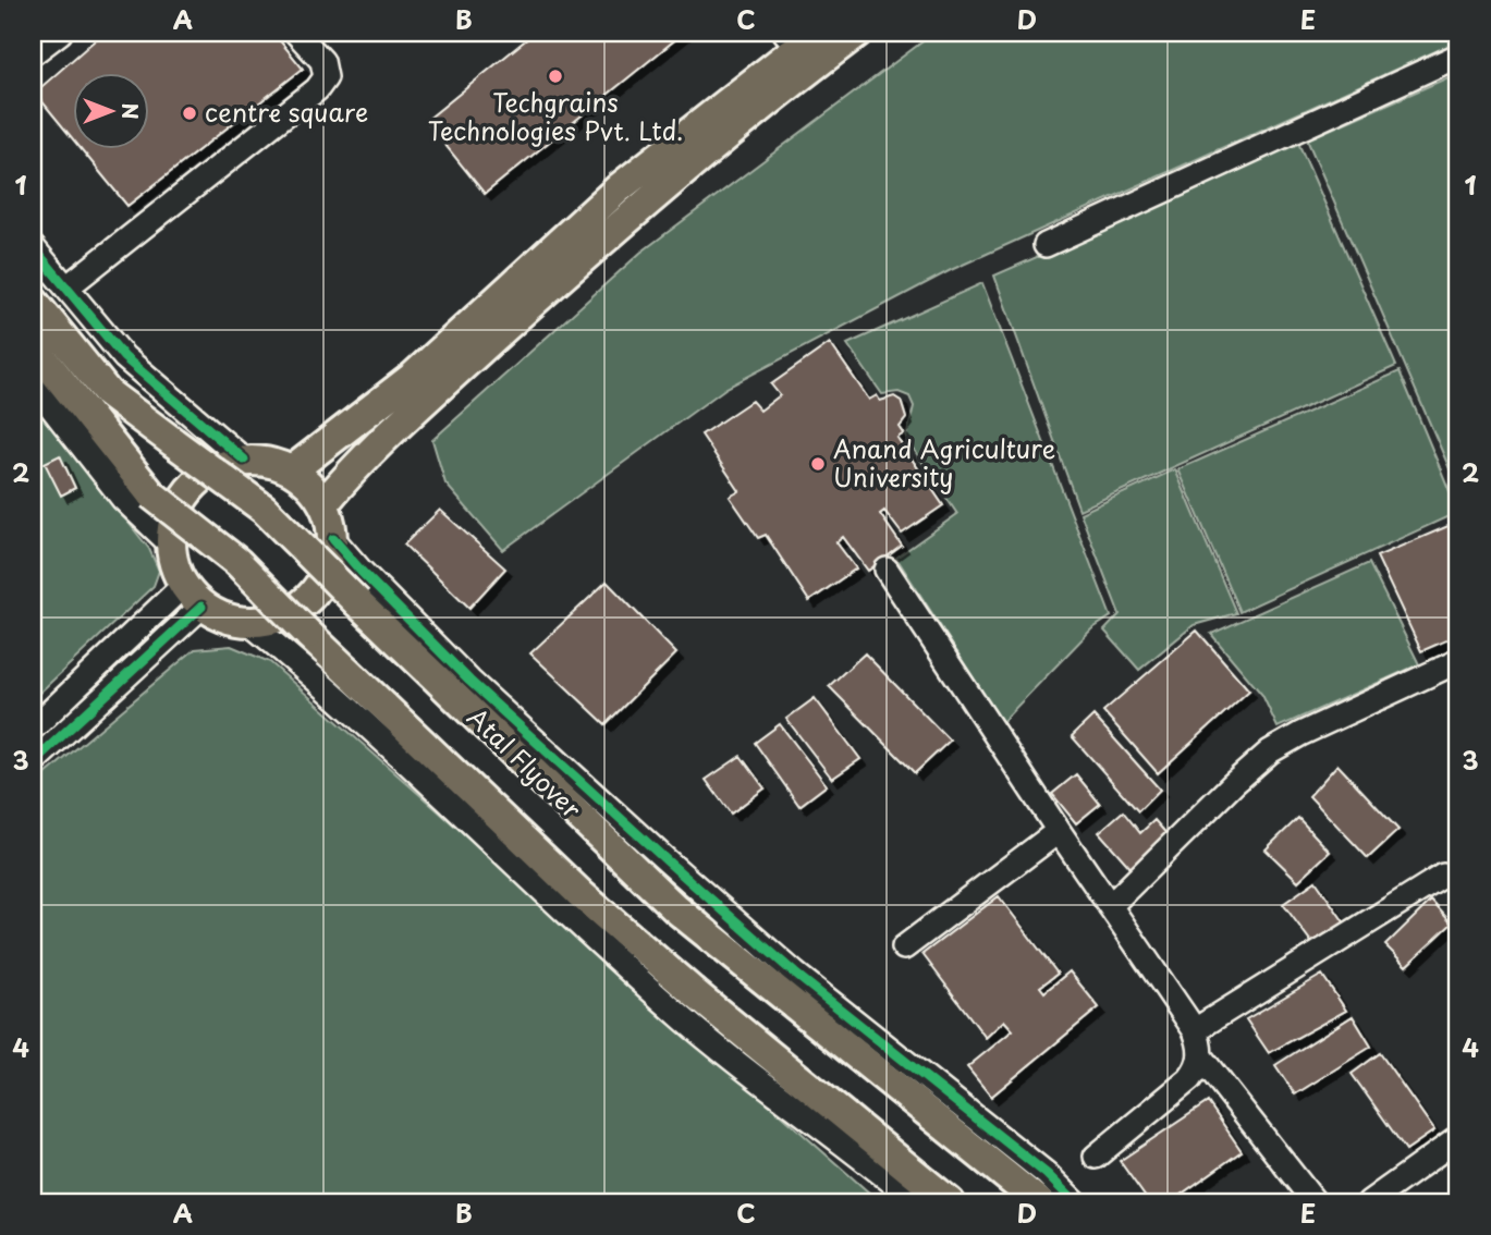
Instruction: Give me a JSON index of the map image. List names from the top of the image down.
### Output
{
  "streets": {
    "main road": ["Atal Flyover"]
  },
  "places": ["Techgrains Technologies Pvt. Ltd.", "centre square", "Anand Agriculture University"],
  "north": "right",
  "grid": {
    "columns": [
      "A",
      "B",
      "C",
      "D",
      "E"
    ],
    "rows": [
      "1",
      "2",
      "3",
      "4"
    ]
  }
}
